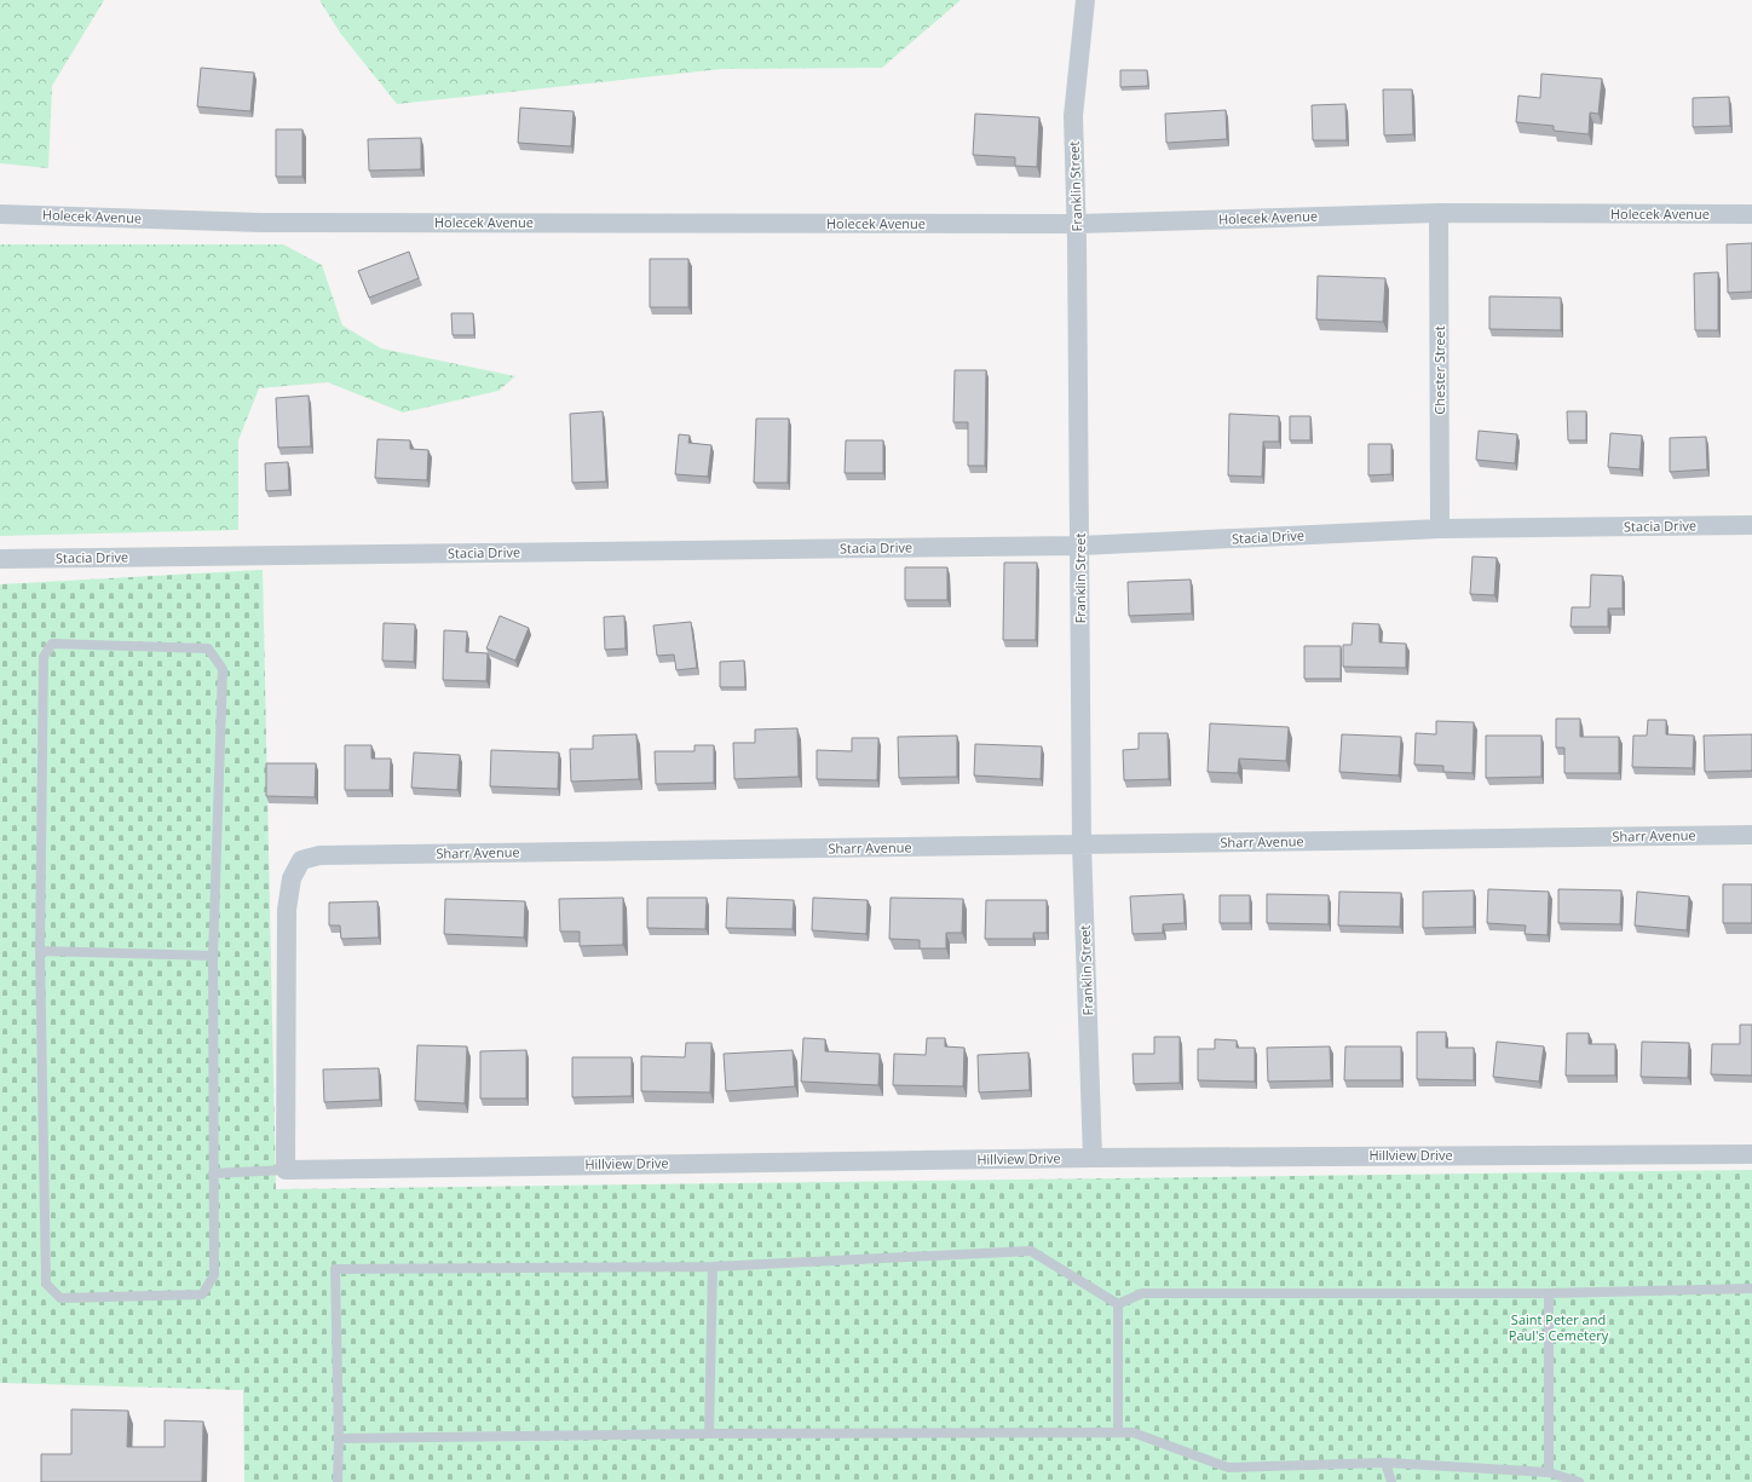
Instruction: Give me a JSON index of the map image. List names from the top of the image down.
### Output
{
  "streets": {
    "street": [
      "Franklin Street",
      "Holecek Avenue",
      "Chester Street",
      "Stacia Drive",
      "Sharr Avenue",
      "Hillview Drive"
    ]
  },
  "crossings": [
    ["Franklin Street", "Holecek Avenue"],
    ["Franklin Street", "Stacia Drive"],
    ["Franklin Street", "Sharr Avenue"],
    ["Franklin Street", "Hillview Drive"],
    ["Holecek Avenue", "Chester Street"],
    ["Chester Street", "Stacia Drive"],
    ["Sharr Avenue", "Hillview Drive"]
  ],
  "parks": ["Saint Peter and Paul's Cemetery"]
}
